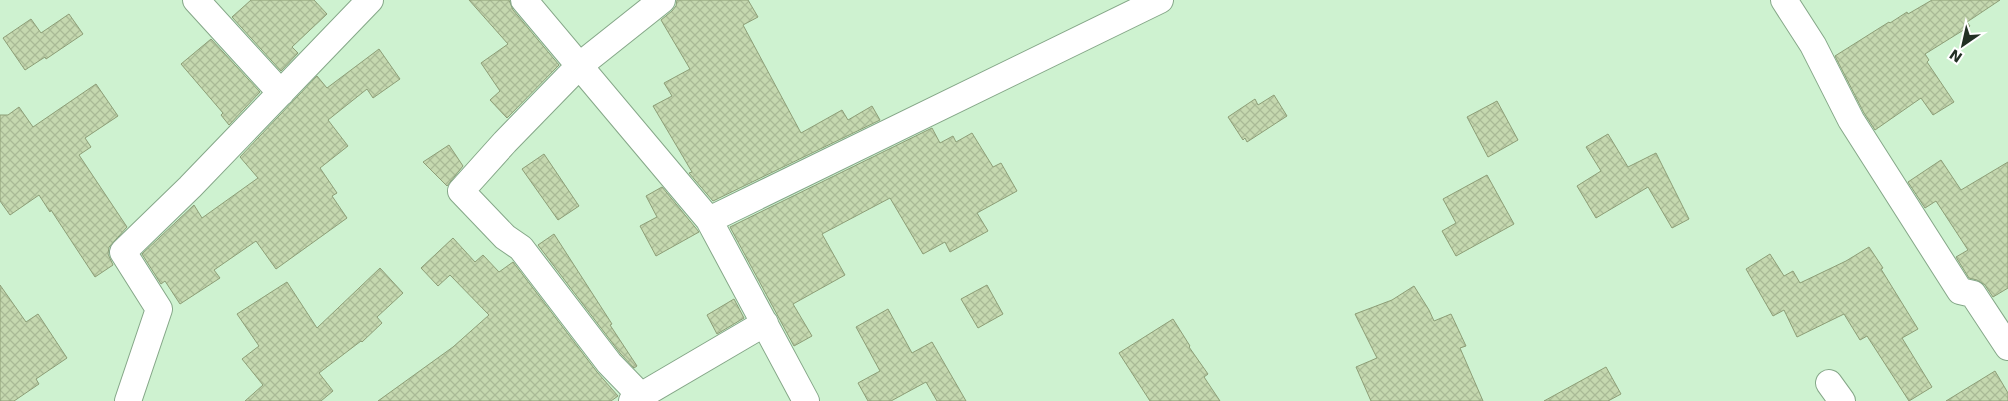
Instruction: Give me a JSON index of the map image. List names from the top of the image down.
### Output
{
  "north": "bottom left"
}
